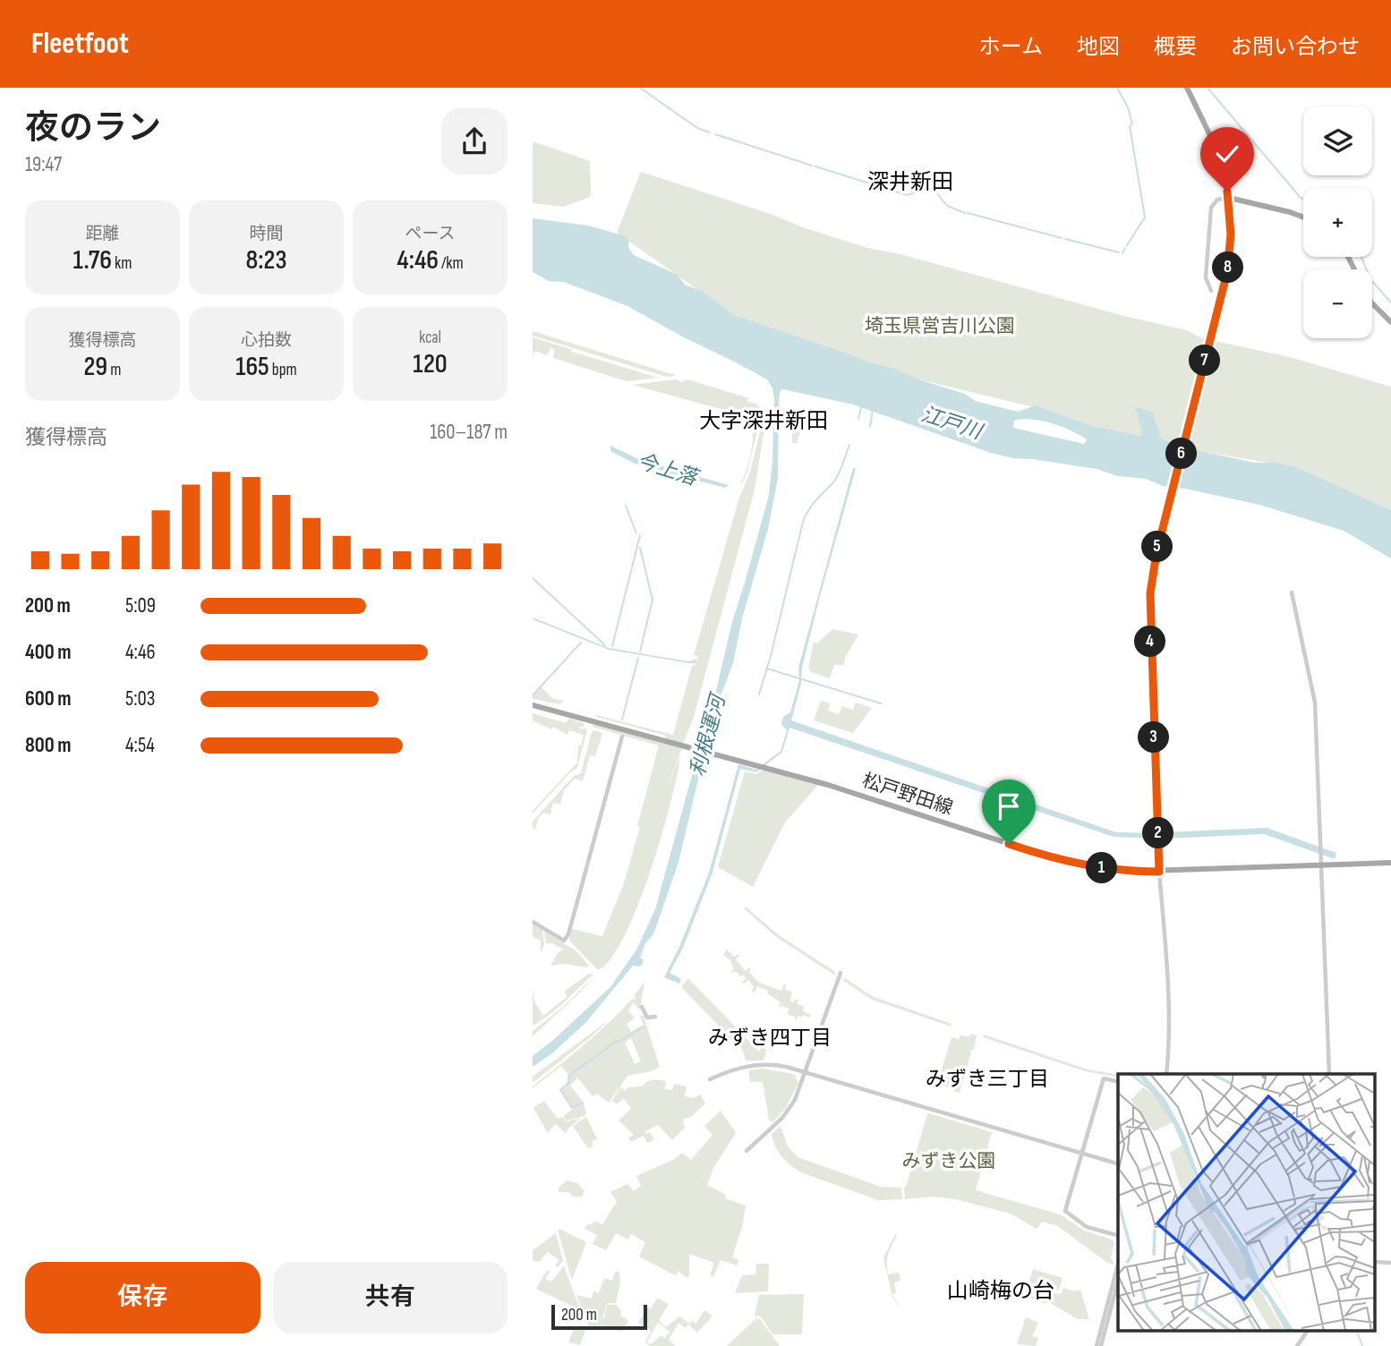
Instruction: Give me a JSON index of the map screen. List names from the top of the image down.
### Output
{
  "streets": {
    "main road": ["松戸野田線"]
  },
  "districts": [
    "深井新田",
    "大字深井新田",
    "みずき四丁目",
    "みずき三丁目",
    "山崎梅の台"
  ],
  "water": ["江戸川", "今上落", "利根運河"],
  "parks": ["埼玉県営吉川公園", "みずき公園"],
  "scale_bar": "200 m",
  "page": {
    "header": "Fleetfoot",
    "nav": [
      "ホーム",
      "地図",
      "概要",
      "お問い合わせ"
    ],
    "heading": ["夜のラン", "19:47"],
    "map_buttons": ["+", "−"],
    "stats": [
      ["距離", "1.76 km"],
      ["時間", "8:23"],
      ["ペース", "4:46 /km"],
      ["獲得標高", "29 m"],
      ["心拍数", "165 bpm"],
      ["kcal", "120"]
    ],
    "pins": [
      "8",
      "7",
      "6",
      "5",
      "4",
      "3",
      "2",
      "1"
    ],
    "chart": ["獲得標高", "160–187 m"],
    "list": [
      {
        "name": "200 m",
        "note": "5:09"
      },
      {
        "name": "400 m",
        "note": "4:46"
      },
      {
        "name": "600 m",
        "note": "5:03"
      },
      {
        "name": "800 m",
        "note": "4:54"
      }
    ],
    "buttons": ["保存", "共有"],
    "scale": "200 m"
  }
}
